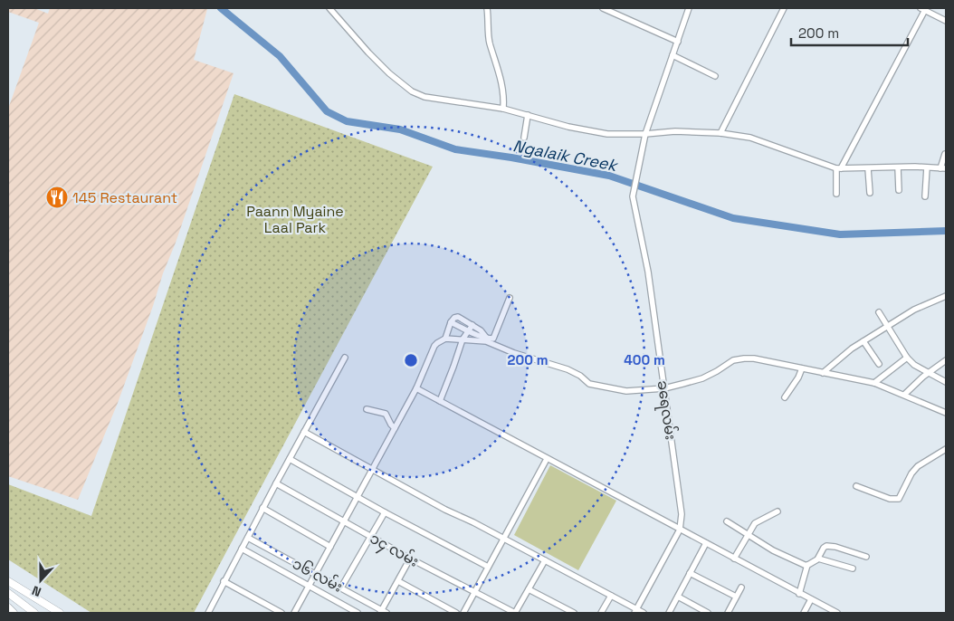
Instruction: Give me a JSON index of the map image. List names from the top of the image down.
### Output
{
  "streets": {
    "street": ["ခရေလမ်း", "၁၄ လမ်း", "၁၆ လမ်း"]
  },
  "water": ["Ngalaik Creek"],
  "parks": ["Paann Myaine Laal Park"],
  "places": {
    "restaurant": ["145 Restaurant"]
  },
  "scale_bar": "200 m",
  "north": "bottom",
  "rings": ["200 m", "400 m"]
}
